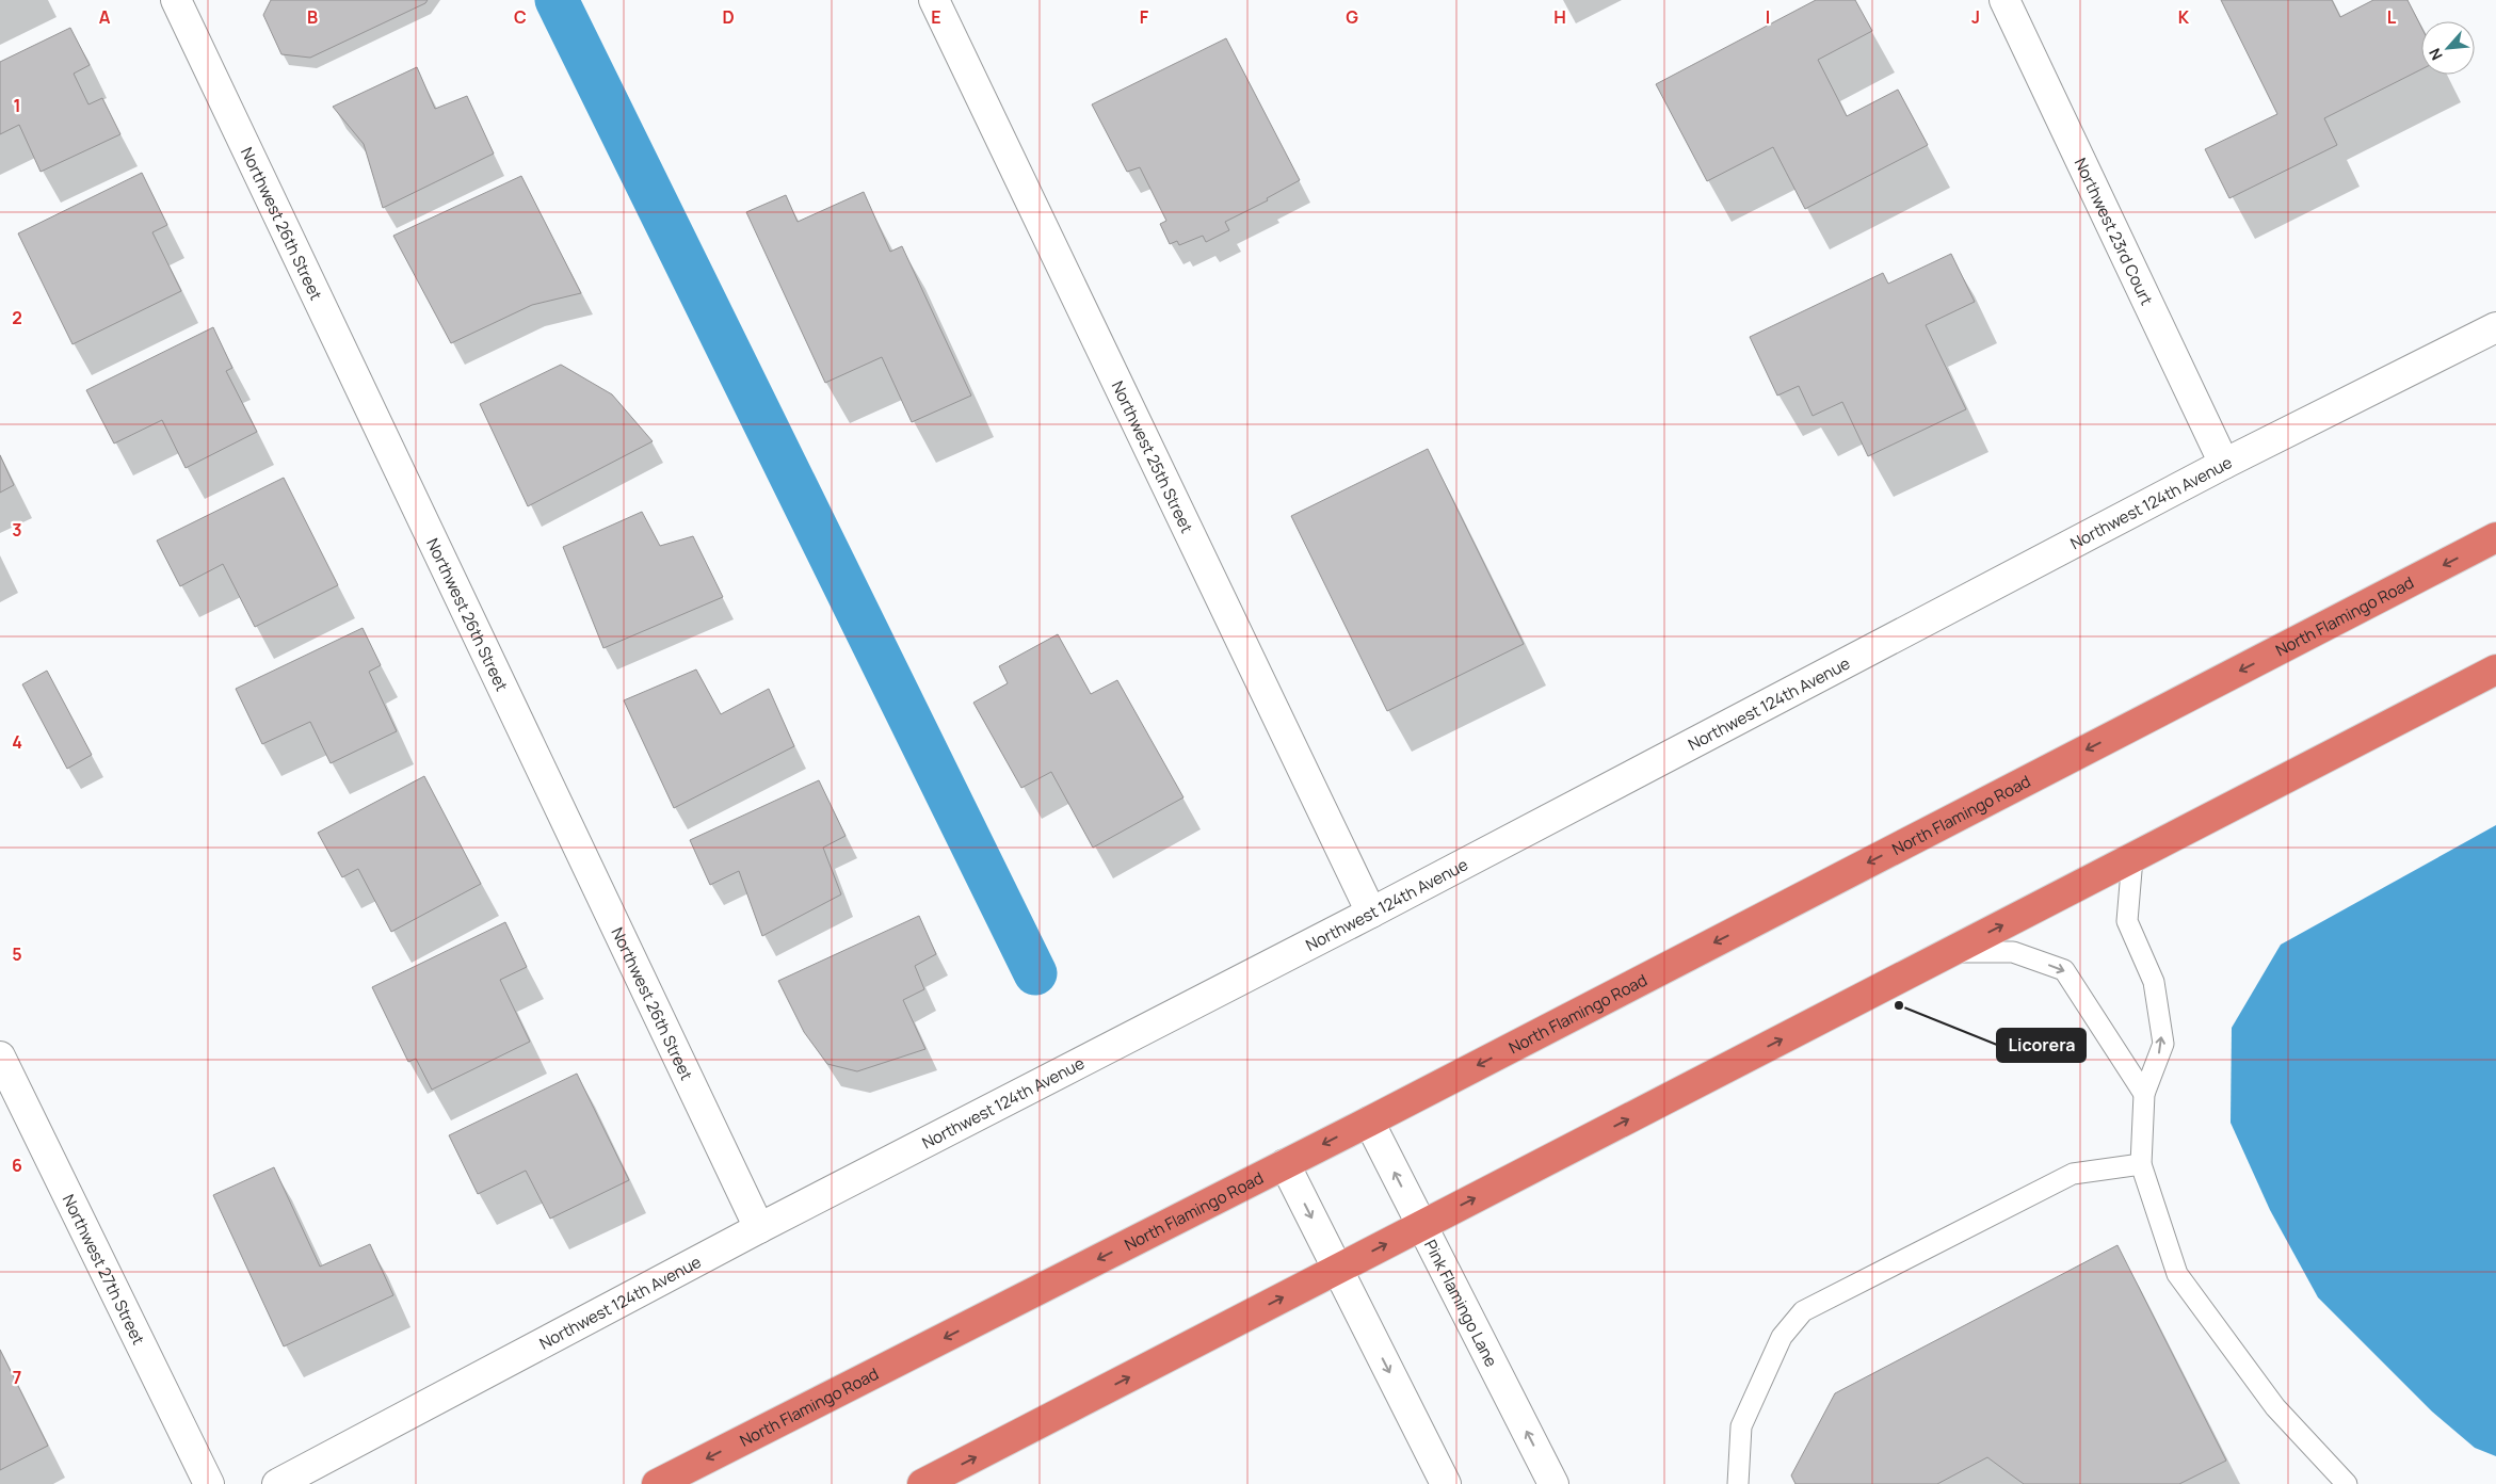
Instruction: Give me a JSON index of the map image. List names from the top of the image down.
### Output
{
  "streets": {
    "highway": ["North Flamingo Road"],
    "street": [
      "Northwest 26th Street",
      "Northwest 23rd Court",
      "Northwest 25th Street",
      "Northwest 124th Avenue",
      "Northwest 27th Street",
      "Pink Flamingo Lane"
    ]
  },
  "crossings": [
    ["Northwest 26th Street", "Northwest 124th Avenue"],
    ["Northwest 23rd Court", "Northwest 124th Avenue"],
    ["Northwest 25th Street", "Northwest 124th Avenue"],
    ["North Flamingo Road", "Pink Flamingo Lane"]
  ],
  "places": ["Licorera"],
  "north": "bottom left",
  "grid": {
    "columns": [
      "A",
      "B",
      "C",
      "D",
      "E",
      "F",
      "G",
      "H",
      "I",
      "J",
      "K",
      "L"
    ],
    "rows": [
      "1",
      "2",
      "3",
      "4",
      "5",
      "6",
      "7"
    ]
  }
}
